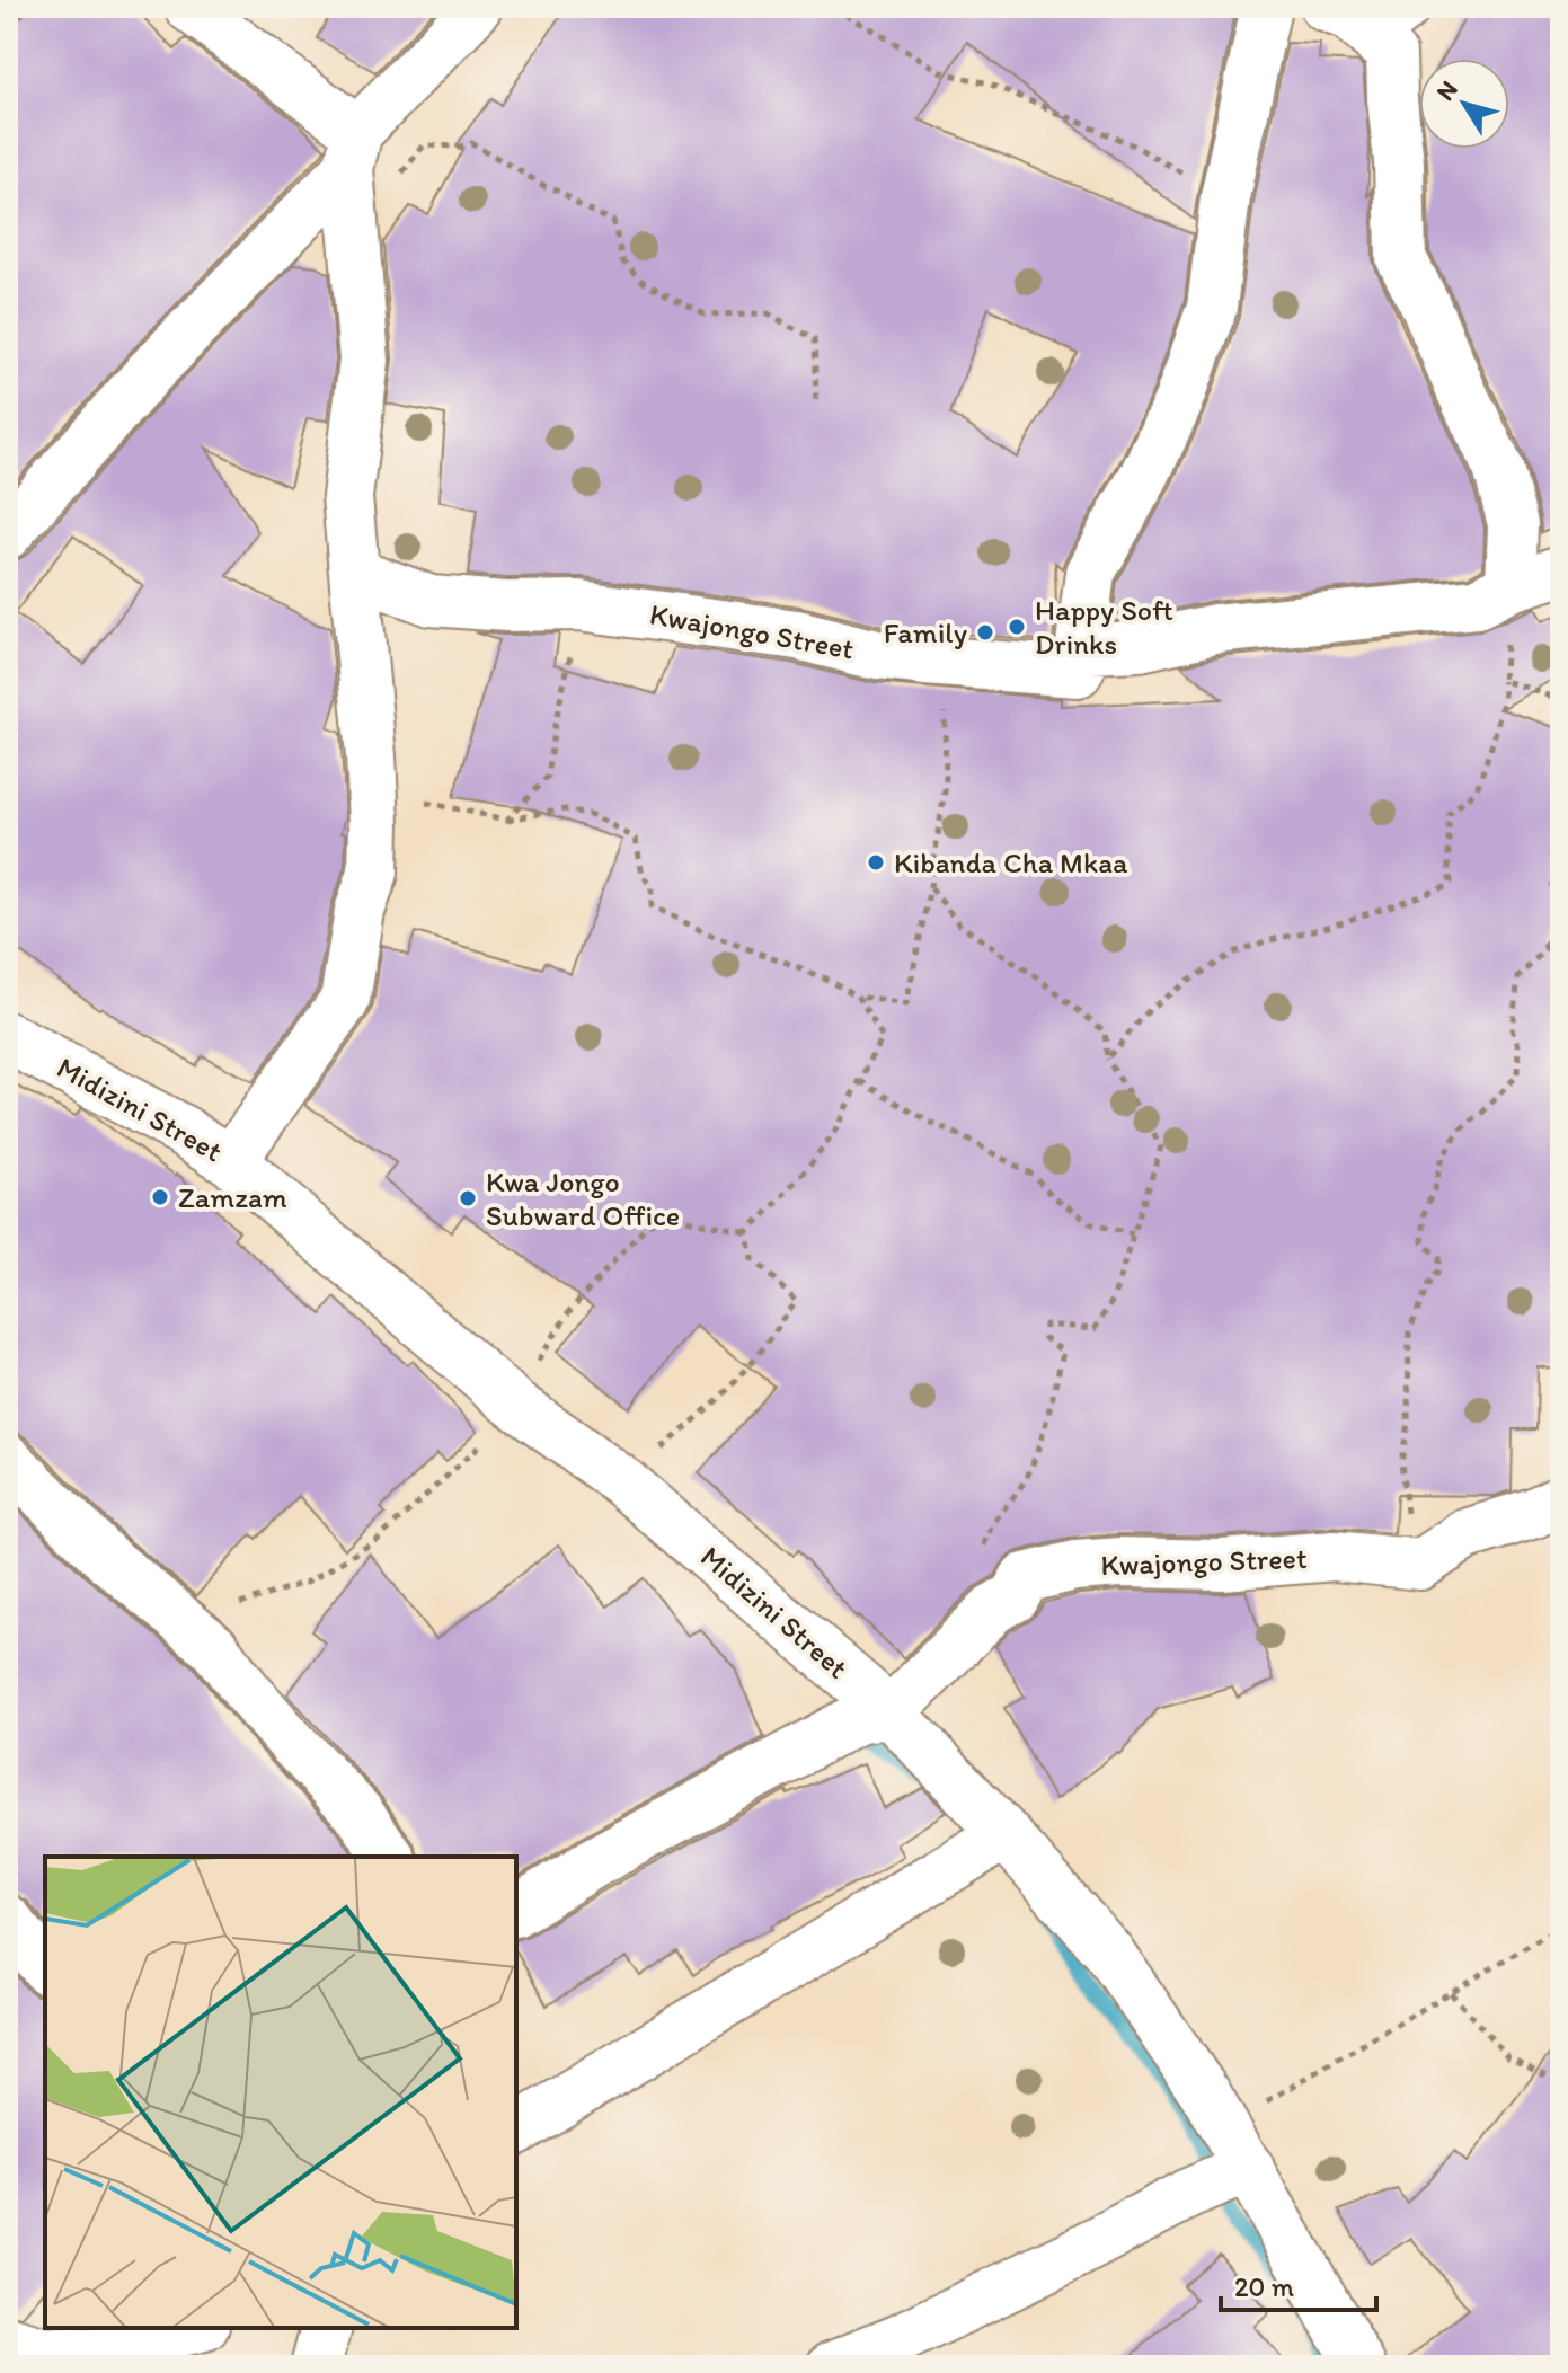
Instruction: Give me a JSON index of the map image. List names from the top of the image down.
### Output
{
  "streets": {
    "street": ["Kwajongo Street", "Midizini Street"]
  },
  "crossings": [
    ["Kwajongo Street", "Midizini Street"]
  ],
  "places": [
    "Happy Soft Drinks",
    "Family",
    "Kibanda Cha Mkaa",
    "Zamzam",
    "Kwa Jongo Subward Office"
  ],
  "scale_bar": "20 m",
  "north": "top left"
}
